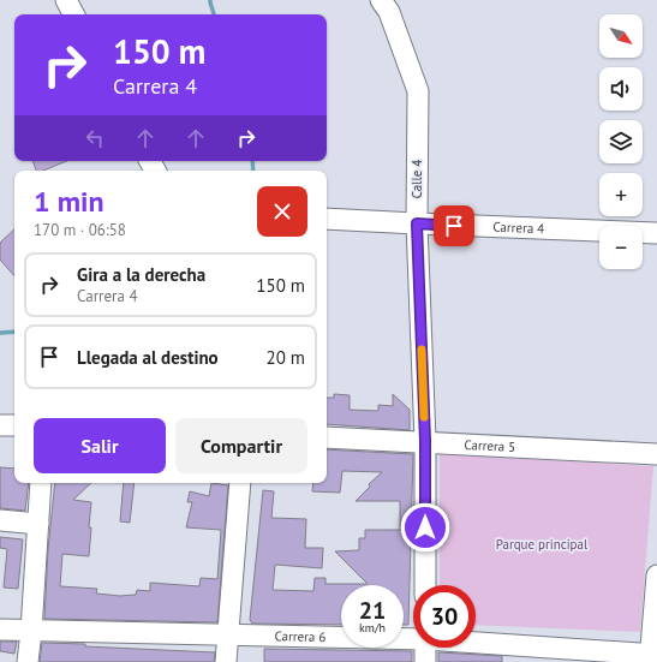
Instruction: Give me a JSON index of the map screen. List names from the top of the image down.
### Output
{
  "streets": {
    "street": [
      "Calle 4",
      "Carrera 4",
      "Carrera 5",
      "Carrera 6"
    ]
  },
  "crossings": [
    ["Calle 4", "Carrera 4"],
    ["Calle 4", "Carrera 5"]
  ],
  "parks": ["Parque principal"],
  "north": "bottom right",
  "page": {
    "map_buttons": ["+", "−"],
    "turn": ["150 m", "Carrera 4"],
    "heading": ["1 min", "170 m · 06:58"],
    "list": [
      {
        "name": "Gira a la derecha",
        "note": "Carrera 4",
        "value": "150 m"
      },
      {
        "name": "Llegada al destino",
        "value": "20 m"
      }
    ],
    "buttons": ["Salir", "Compartir"],
    "speed": "21 km/h",
    "limit": "30"
  }
}
